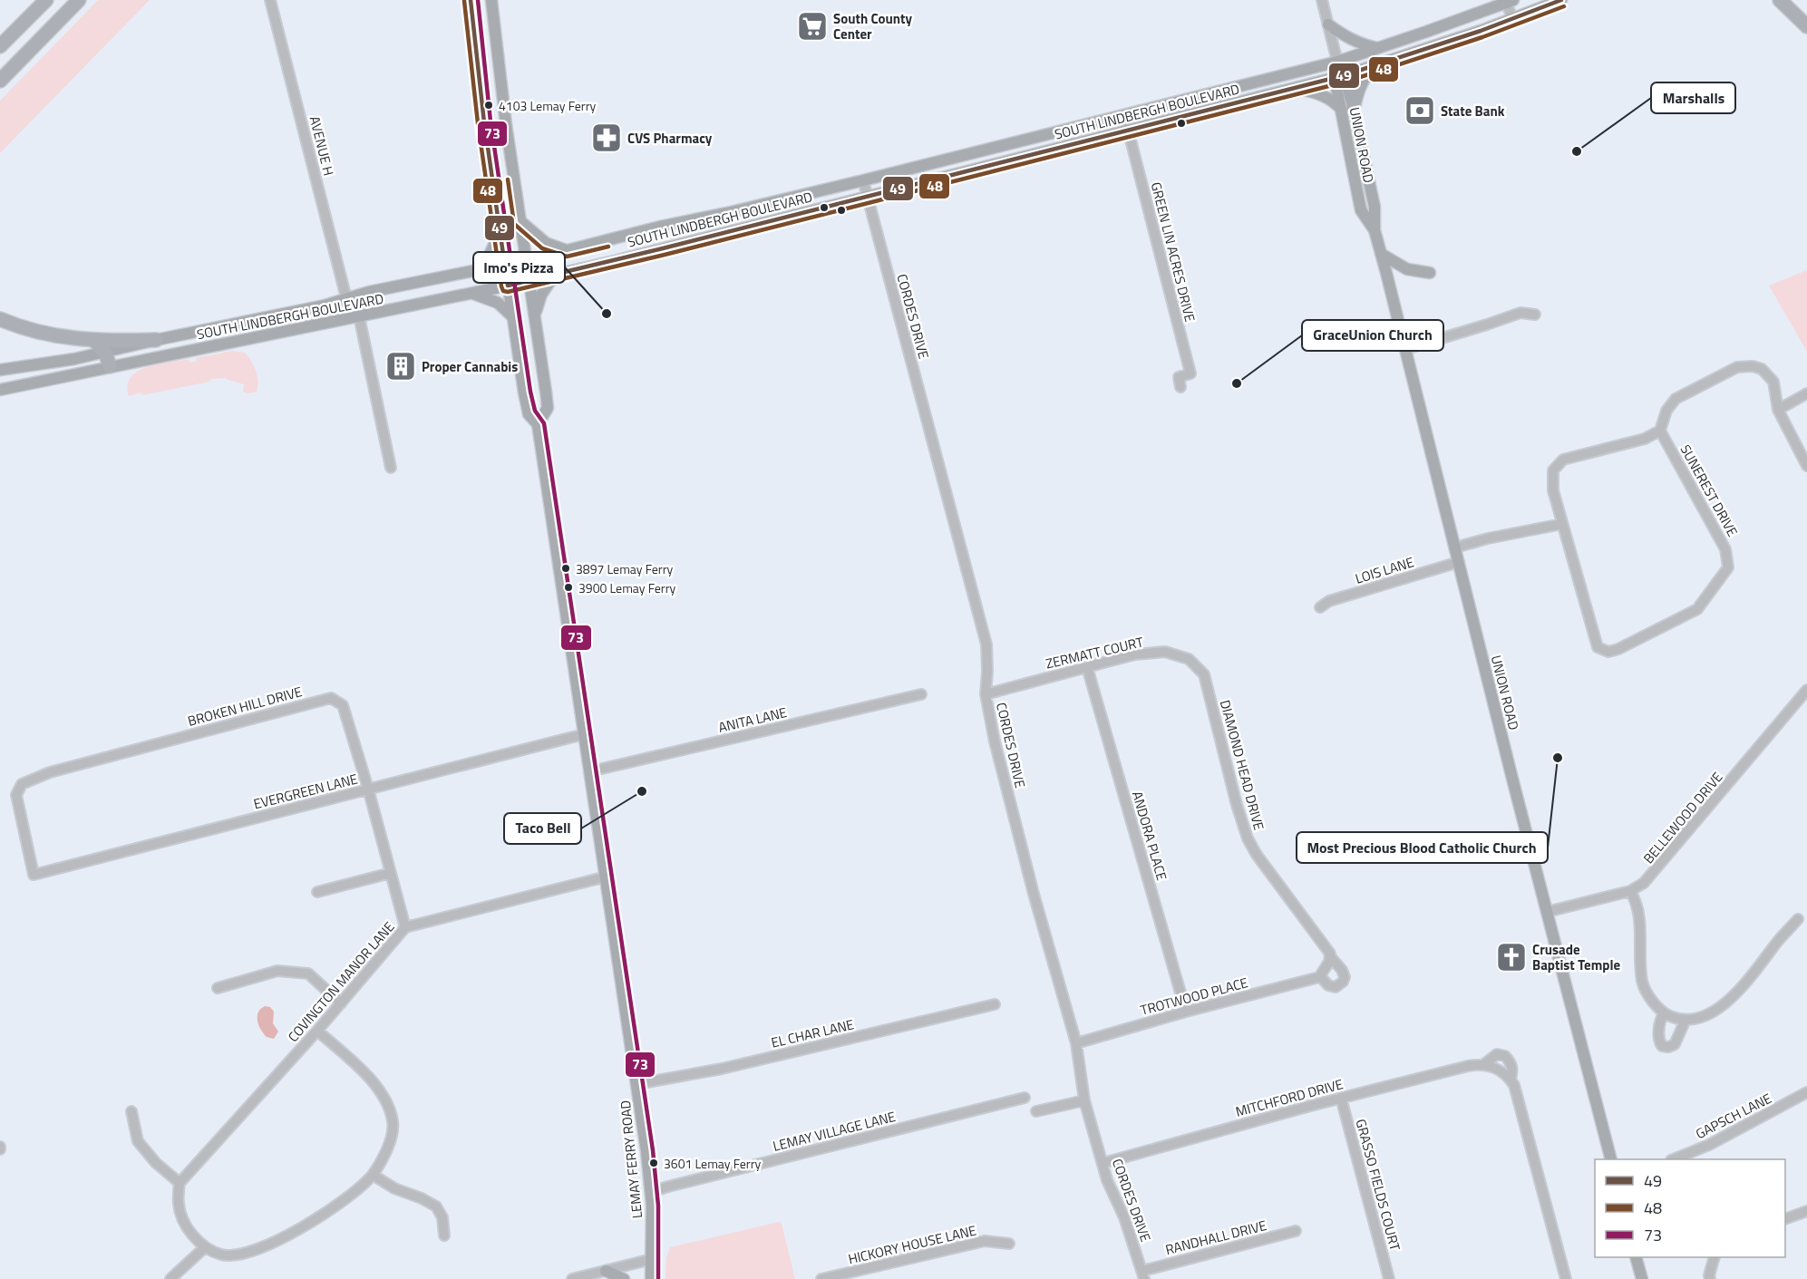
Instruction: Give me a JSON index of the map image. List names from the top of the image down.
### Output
{
  "streets": {
    "main road": ["SOUTH LINDBERGH BOULEVARD", "UNION ROAD", "LEMAY FERRY ROAD"],
    "street": [
      "AVENUE H",
      "GREEN LIN ACRES DRIVE",
      "CORDES DRIVE",
      "SUNEREST DRIVE",
      "LOIS LANE",
      "ZERMATT COURT",
      "BROKEN HILL DRIVE",
      "ANITA LANE",
      "DIAMOND HEAD DRIVE",
      "EVERGREEN LANE",
      "BELLEWOOD DRIVE",
      "ANDORA PLACE",
      "COVINGTON MANOR LANE",
      "TROTWOOD PLACE",
      "EL CHAR LANE",
      "MITCHFORD DRIVE",
      "GAPSCH LANE",
      "LEMAY VILLAGE LANE",
      "GRASSO FIELDS COURT",
      "RANDHALL DRIVE",
      "HICKORY HOUSE LANE"
    ]
  },
  "crossings": [
    ["SOUTH LINDBERGH BOULEVARD", "UNION ROAD"],
    ["SOUTH LINDBERGH BOULEVARD", "AVENUE H"],
    ["SOUTH LINDBERGH BOULEVARD", "GREEN LIN ACRES DRIVE"],
    ["SOUTH LINDBERGH BOULEVARD", "CORDES DRIVE"],
    ["SOUTH LINDBERGH BOULEVARD", "LEMAY FERRY ROAD"],
    ["UNION ROAD", "LOIS LANE"],
    ["UNION ROAD", "BELLEWOOD DRIVE"],
    ["CORDES DRIVE", "ZERMATT COURT"],
    ["CORDES DRIVE", "TROTWOOD PLACE"],
    ["CORDES DRIVE", "MITCHFORD DRIVE"],
    ["CORDES DRIVE", "RANDHALL DRIVE"],
    ["ZERMATT COURT", "DIAMOND HEAD DRIVE"],
    ["ZERMATT COURT", "ANDORA PLACE"],
    ["BROKEN HILL DRIVE", "EVERGREEN LANE"],
    ["BROKEN HILL DRIVE", "COVINGTON MANOR LANE"],
    ["ANITA LANE", "LEMAY FERRY ROAD"],
    ["EVERGREEN LANE", "LEMAY FERRY ROAD"],
    ["ANDORA PLACE", "TROTWOOD PLACE"],
    ["COVINGTON MANOR LANE", "LEMAY FERRY ROAD"],
    ["EL CHAR LANE", "LEMAY FERRY ROAD"],
    ["MITCHFORD DRIVE", "GRASSO FIELDS COURT"],
    ["LEMAY VILLAGE LANE", "LEMAY FERRY ROAD"]
  ],
  "places": {
    "supermarket": ["South County Center"],
    "other": [
      "4103 Lemay Ferry",
      "Marshalls",
      "Imo's Pizza",
      "GraceUnion Church",
      "3897 Lemay Ferry",
      "3900 Lemay Ferry",
      "Most Precious Blood Catholic Church",
      "Taco Bell",
      "3601 Lemay Ferry"
    ],
    "bank": ["State Bank"],
    "pharmacy": ["CVS Pharmacy"],
    "building": ["Proper Cannabis"],
    "church": ["Crusade Baptist Temple"]
  },
  "lines": ["transit line 49", "transit line 73", "transit line 48"],
  "legend": ["49", "48", "73"]
}
